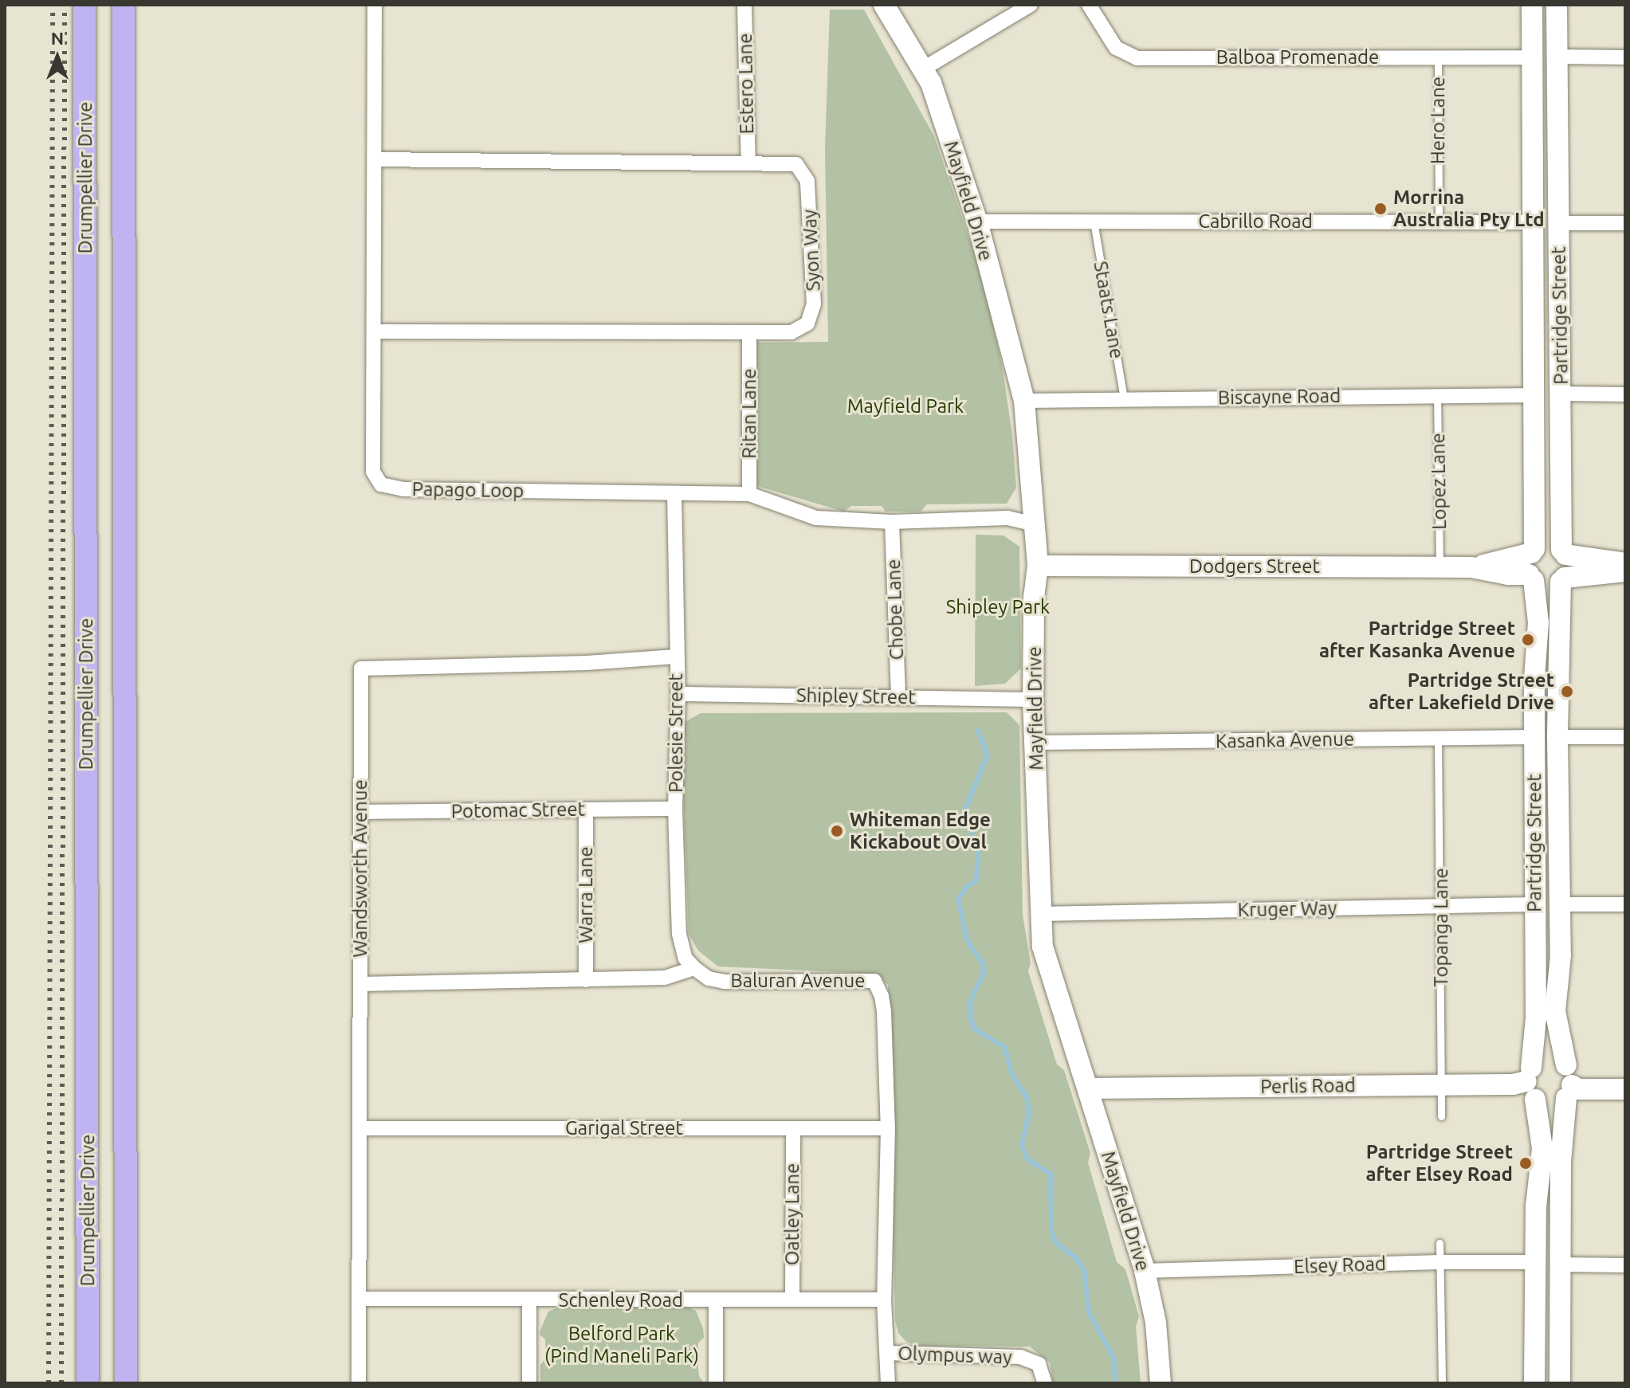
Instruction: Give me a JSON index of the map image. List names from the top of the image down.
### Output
{
  "streets": {
    "main road": [
      "Drumpellier Drive",
      "Mayfield Drive",
      "Partridge Street",
      "Dodgers Street",
      "Perlis Road"
    ],
    "street": [
      "Balboa Promenade",
      "Estero Lane",
      "Cabrillo Road",
      "Syon Way",
      "Biscayne Road",
      "Ritan Lane",
      "Papago Loop",
      "Chobe Lane",
      "Shipley Street",
      "Polesie Street",
      "Kasanka Avenue",
      "Potomac Street",
      "Wandsworth Avenue",
      "Warra Lane",
      "Kruger Way",
      "Baluran Avenue",
      "Garigal Street",
      "Oatley Lane",
      "Elsey Road",
      "Schenley Road",
      "Olympus way"
    ],
    "lane": [
      "Hero Lane",
      "Staats Lane",
      "Lopez Lane",
      "Topanga Lane"
    ]
  },
  "crossings": [
    ["Balboa Promenade", "Hero Lane"],
    ["Balboa Promenade", "Partridge Street"],
    ["Estero Lane", "Syon Way"],
    ["Hero Lane", "Cabrillo Road"],
    ["Mayfield Drive", "Cabrillo Road"],
    ["Mayfield Drive", "Biscayne Road"],
    ["Mayfield Drive", "Papago Loop"],
    ["Mayfield Drive", "Dodgers Street"],
    ["Mayfield Drive", "Shipley Street"],
    ["Mayfield Drive", "Kasanka Avenue"],
    ["Mayfield Drive", "Kruger Way"],
    ["Mayfield Drive", "Perlis Road"],
    ["Mayfield Drive", "Elsey Road"],
    ["Cabrillo Road", "Staats Lane"],
    ["Cabrillo Road", "Partridge Street"],
    ["Syon Way", "Ritan Lane"],
    ["Syon Way", "Papago Loop"],
    ["Staats Lane", "Biscayne Road"],
    ["Partridge Street", "Biscayne Road"],
    ["Partridge Street", "Dodgers Street"],
    ["Partridge Street", "Kasanka Avenue"],
    ["Partridge Street", "Kruger Way"],
    ["Partridge Street", "Perlis Road"],
    ["Partridge Street", "Elsey Road"],
    ["Biscayne Road", "Lopez Lane"],
    ["Ritan Lane", "Papago Loop"],
    ["Lopez Lane", "Dodgers Street"],
    ["Papago Loop", "Chobe Lane"],
    ["Papago Loop", "Polesie Street"],
    ["Chobe Lane", "Shipley Street"],
    ["Shipley Street", "Polesie Street"],
    ["Polesie Street", "Potomac Street"],
    ["Polesie Street", "Wandsworth Avenue"],
    ["Polesie Street", "Baluran Avenue"],
    ["Kasanka Avenue", "Topanga Lane"],
    ["Potomac Street", "Wandsworth Avenue"],
    ["Potomac Street", "Warra Lane"],
    ["Wandsworth Avenue", "Garigal Street"],
    ["Wandsworth Avenue", "Schenley Road"],
    ["Kruger Way", "Topanga Lane"],
    ["Topanga Lane", "Perlis Road"],
    ["Baluran Avenue", "Garigal Street"],
    ["Baluran Avenue", "Schenley Road"],
    ["Baluran Avenue", "Olympus way"],
    ["Garigal Street", "Oatley Lane"],
    ["Oatley Lane", "Schenley Road"]
  ],
  "parks": ["Mayfield Park", "Shipley Park", "Belford Park (Pind Maneli Park)"],
  "places": [
    "Morrina Australia Pty Ltd",
    "Partridge Street after Kasanka Avenue",
    "Partridge Street after Lakefield Drive",
    "Whiteman Edge Kickabout Oval",
    "Partridge Street after Elsey Road"
  ],
  "north": "top"
}
